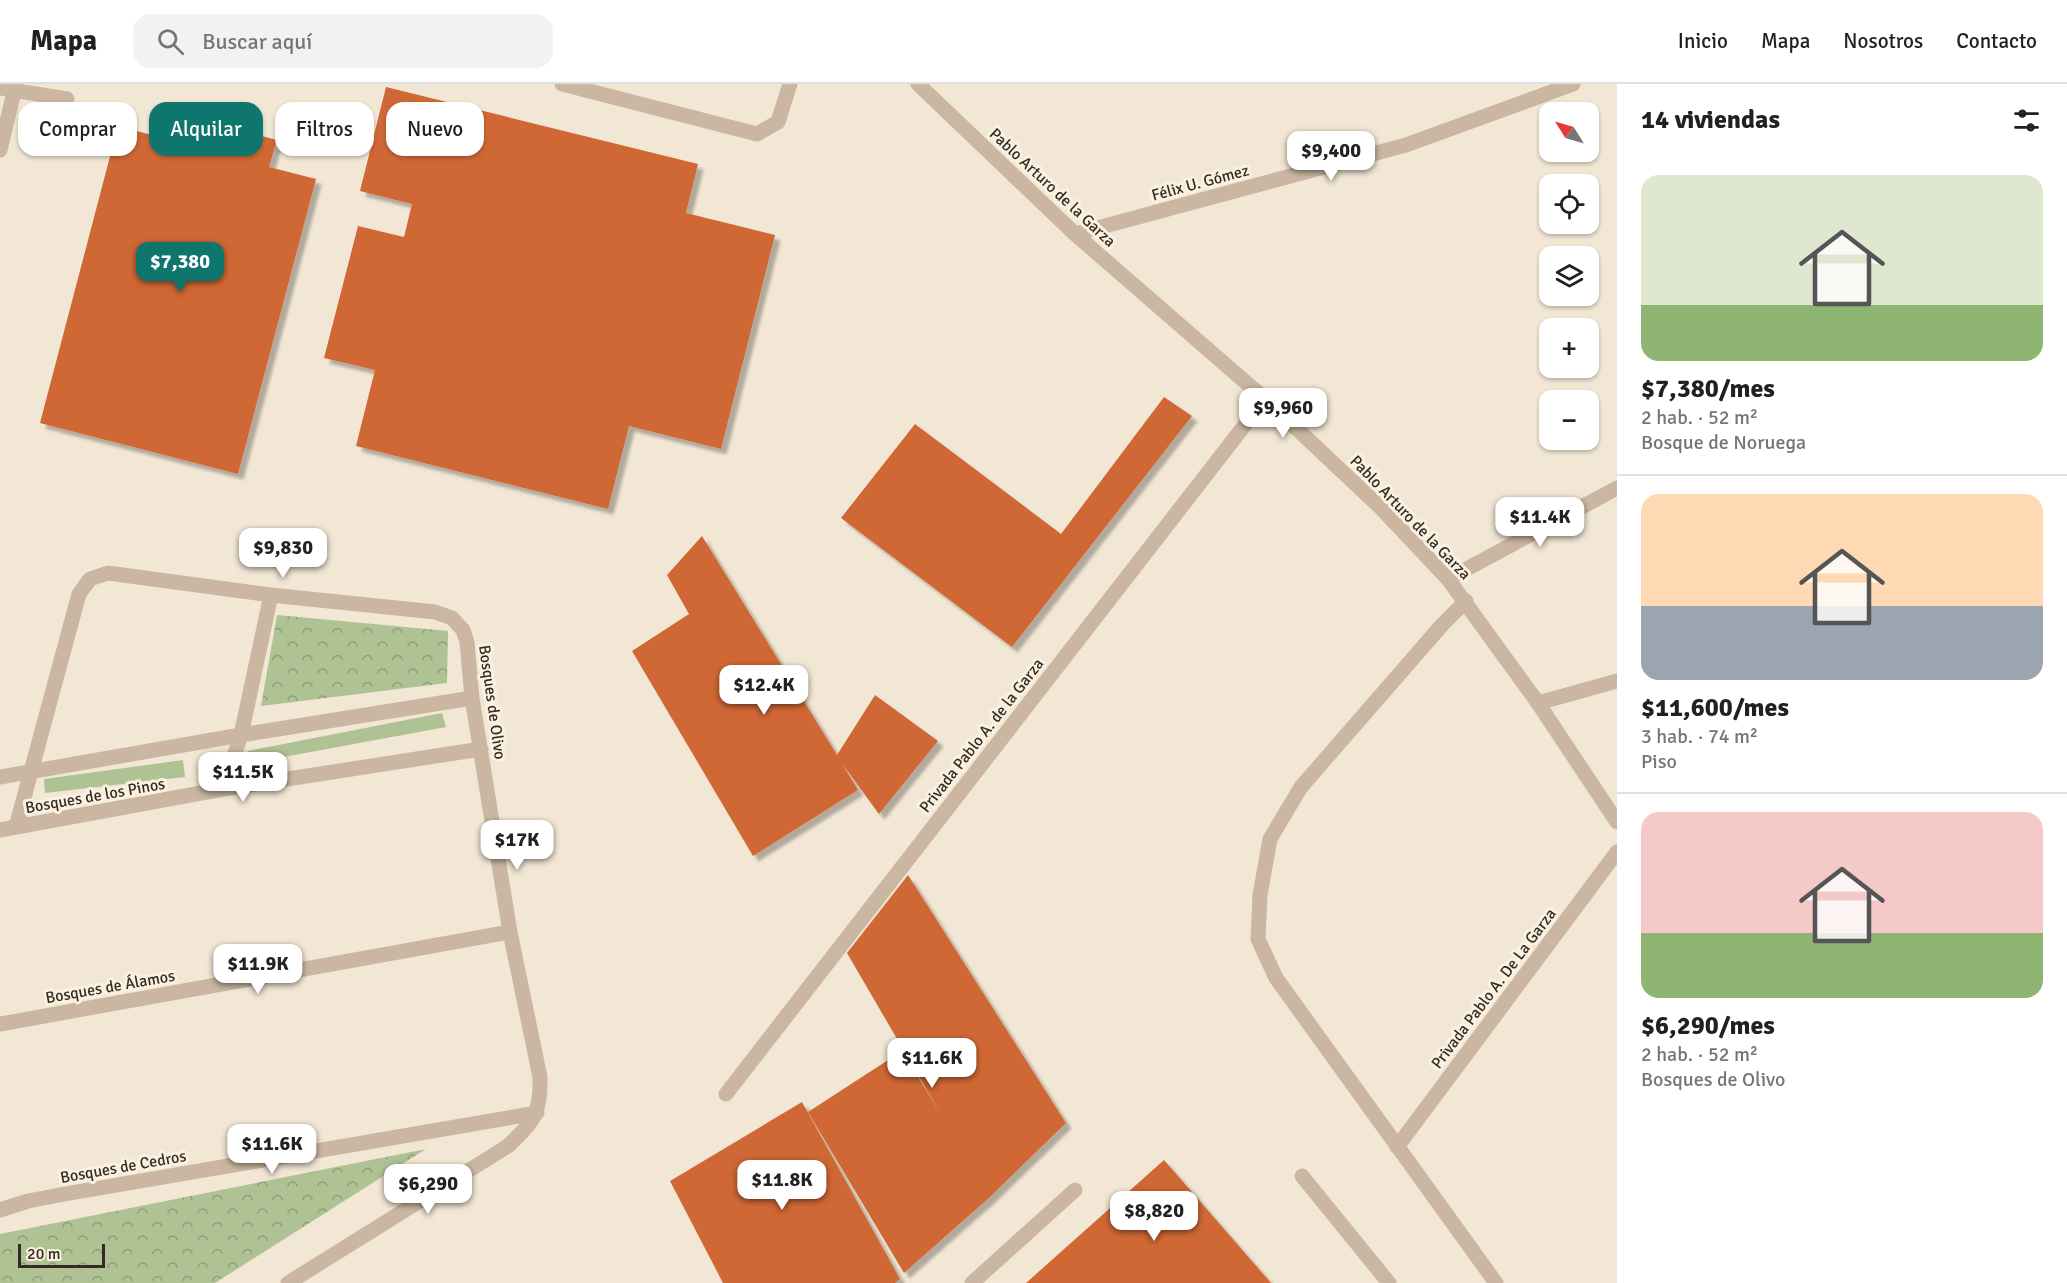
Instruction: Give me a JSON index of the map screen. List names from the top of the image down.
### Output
{
  "streets": {
    "street": [
      "Félix U. Gómez",
      "Pablo Arturo de la Garza",
      "Bosques de Olivo",
      "Privada Pablo A. de la Garza",
      "Bosques de los Pinos",
      "Bosques de Álamos",
      "Privada Pablo A. De La Garza",
      "Bosques de Cedros"
    ]
  },
  "crossings": [
    ["Félix U. Gómez", "Pablo Arturo de la Garza"],
    ["Pablo Arturo de la Garza", "Privada Pablo A. de la Garza"],
    ["Bosques de Olivo", "Bosques de los Pinos"],
    ["Bosques de Olivo", "Bosques de Álamos"],
    ["Bosques de Olivo", "Bosques de Cedros"]
  ],
  "scale_bar": "20 m",
  "north": "top left",
  "page": {
    "header": "Mapa",
    "search": "Buscar aquí",
    "nav": [
      "Inicio",
      "Mapa",
      "Nosotros",
      "Contacto"
    ],
    "heading": "14 viviendas",
    "map_buttons": ["+", "−"],
    "chip": [
      "Comprar",
      "Alquilar",
      "Filtros",
      "Nuevo"
    ],
    "price": [
      "$9,400",
      "$7,380",
      "$9,960",
      "$11.4K",
      "$9,830",
      "$12.4K",
      "$11.5K",
      "$17K",
      "$11.9K",
      "$11.6K",
      "$11.6K",
      "$11.8K",
      "$6,290",
      "$8,820"
    ],
    "list": [
      {
        "name": "$7,380/mes",
        "note": "2 hab. · 52 m² · Bosque de Noruega"
      },
      {
        "name": "$11,600/mes",
        "note": "3 hab. · 74 m² · Piso"
      },
      {
        "name": "$6,290/mes",
        "note": "2 hab. · 52 m² · Bosques de Olivo"
      }
    ],
    "scale": "20 m"
  }
}
